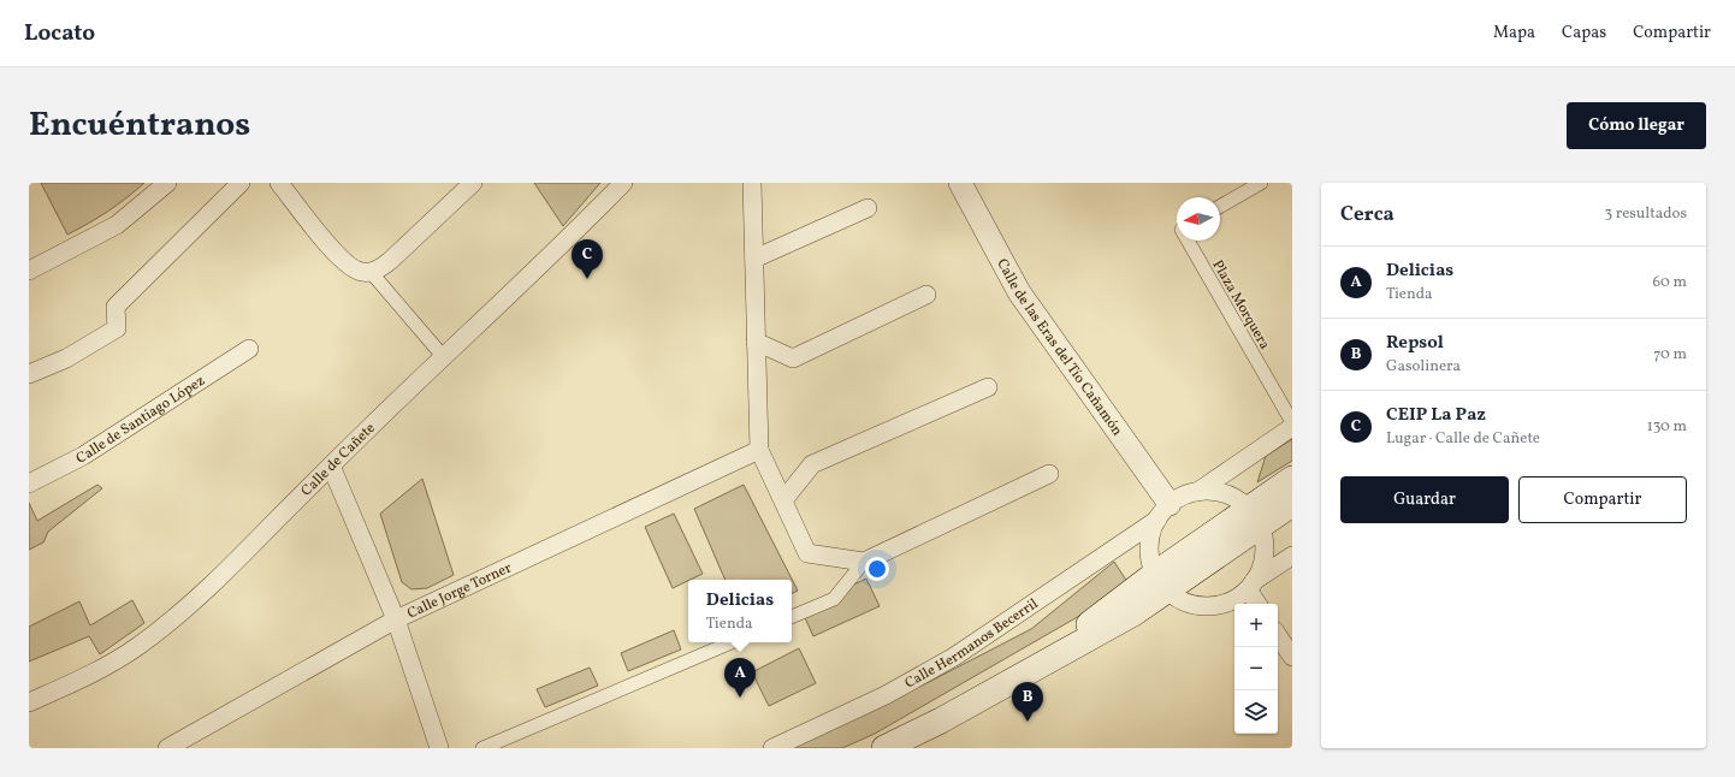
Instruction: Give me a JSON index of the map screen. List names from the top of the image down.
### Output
{
  "streets": {
    "street": [
      "Plaza Morquera",
      "Calle de las Eras del Tío Cañamón",
      "Calle de Santiago López",
      "Calle de Cañete",
      "Calle Jorge Torner",
      "Calle Hermanos Becerril"
    ]
  },
  "crossings": [
    ["Calle de las Eras del Tío Cañamón", "Calle Hermanos Becerril"]
  ],
  "north": "left",
  "page": {
    "header": "Locato",
    "nav": ["Mapa", "Capas", "Compartir"],
    "title": "Encuéntranos",
    "buttons": [
      "Cómo llegar",
      ["Guardar", "Compartir"]
    ],
    "heading": ["Cerca", "3 resultados"],
    "pins": ["C", "A", "B"],
    "list": [
      {
        "mark": "A",
        "name": "Delicias",
        "note": "Tienda",
        "value": "60 m"
      },
      {
        "mark": "B",
        "name": "Repsol",
        "note": "Gasolinera",
        "value": "70 m"
      },
      {
        "mark": "C",
        "name": "CEIP La Paz",
        "note": "Lugar · Calle de Cañete",
        "value": "130 m"
      }
    ],
    "popup": ["Delicias", "Tienda"],
    "map_buttons": ["+", "−"]
  }
}
